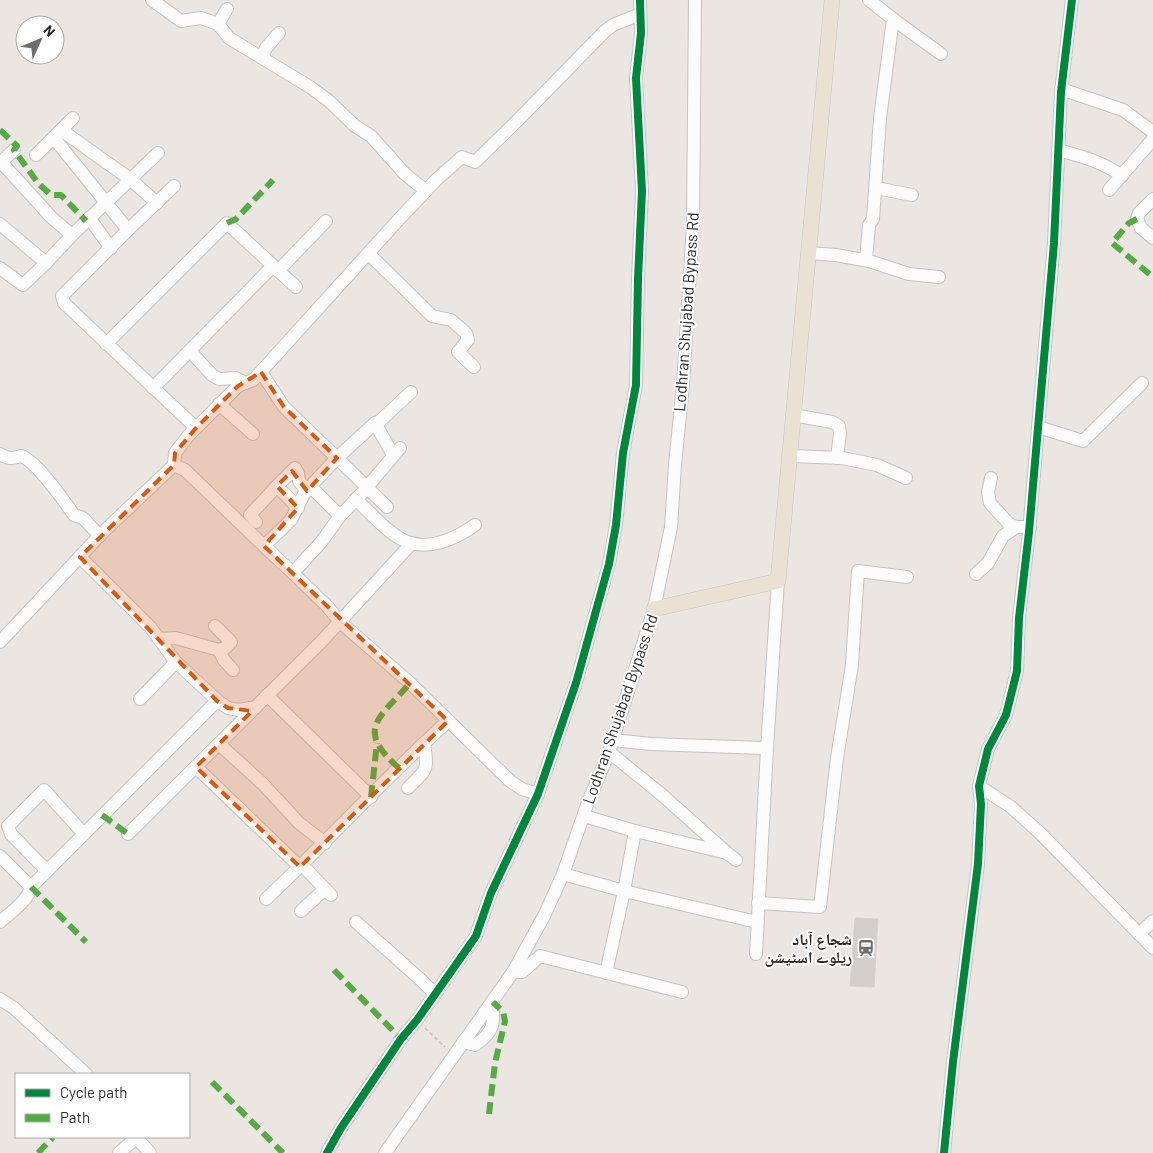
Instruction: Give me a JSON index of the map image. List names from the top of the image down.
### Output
{
  "streets": {
    "street": ["Lodhran Shujabad Bypass Rd"]
  },
  "places": {
    "station": ["شجاع آباد ریلوے اسٹیشن"]
  },
  "legend": ["Cycle path", "Path"],
  "north": "top right"
}
